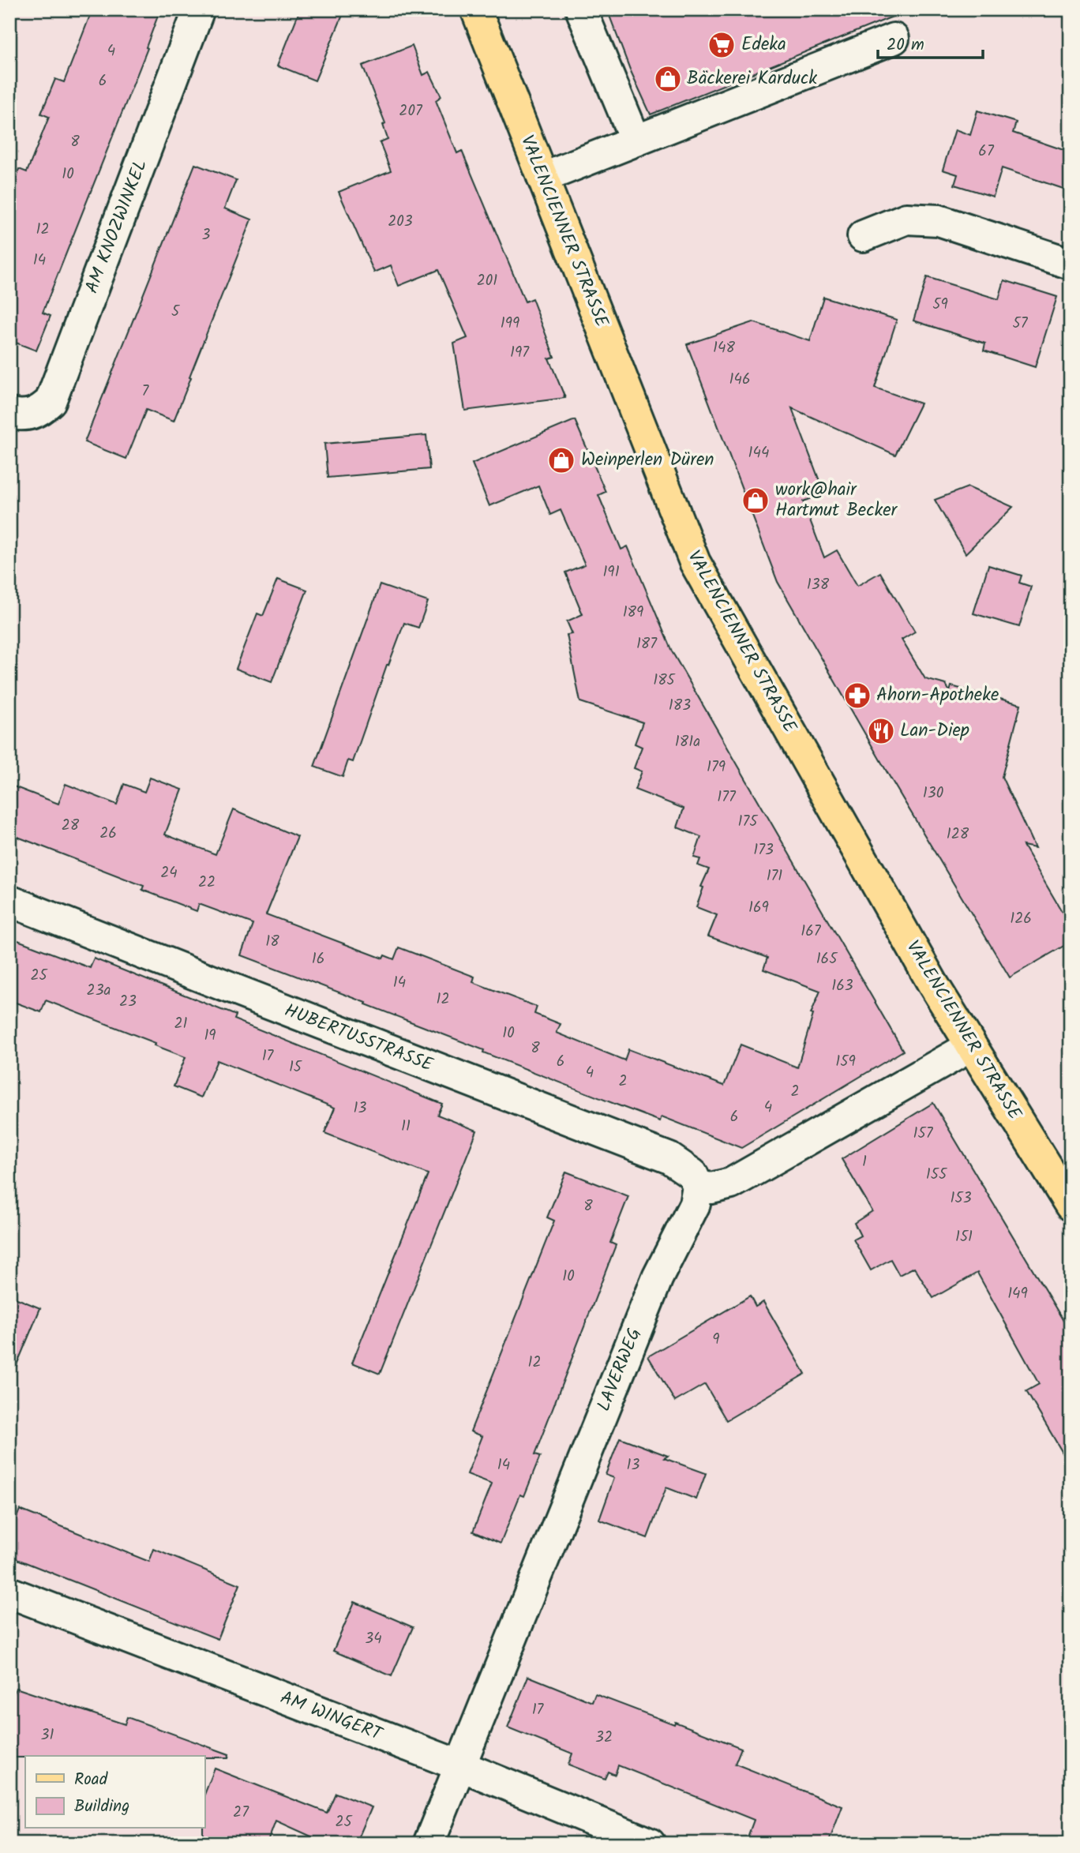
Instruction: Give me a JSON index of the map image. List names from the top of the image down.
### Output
{
  "streets": {
    "main road": ["VALENCIENNER STRASSE"],
    "street": [
      "AM KNOZWINKEL",
      "HUBERTUSSTRASSE",
      "LAVERWEG",
      "AM WINGERT"
    ]
  },
  "crossings": [
    ["HUBERTUSSTRASSE", "LAVERWEG"],
    ["LAVERWEG", "AM WINGERT"]
  ],
  "places": {
    "supermarket": ["Edeka"],
    "shop": ["Bäckerei Karduck", "Weinperlen Düren", "work@hair Hartmut Becker"],
    "pharmacy": ["Ahorn-Apotheke"],
    "restaurant": ["Lan-Diep"]
  },
  "house_numbers": [
    "4",
    "6",
    "207",
    "8",
    "67",
    "10",
    "203",
    "12",
    "3",
    "14",
    "201",
    "59",
    "5",
    "199",
    "57",
    "148",
    "197",
    "146",
    "7",
    "144",
    "191",
    "138",
    "189",
    "187",
    "185",
    "183",
    "181a",
    "179",
    "130",
    "177",
    "175",
    "28",
    "26",
    "128",
    "173",
    "24",
    "171",
    "22",
    "169",
    "126",
    "167",
    "18",
    "16",
    "165",
    "25",
    "14",
    "163",
    "23a",
    "12",
    "23",
    "21",
    "10",
    "19",
    "8",
    "17",
    "6",
    "159",
    "15",
    "4",
    "2",
    "2",
    "4",
    "13",
    "6",
    "11",
    "157",
    "1",
    "155",
    "153",
    "8",
    "151",
    "10",
    "149",
    "9",
    "12",
    "14",
    "13",
    "34",
    "17",
    "31",
    "32",
    "27",
    "25"
  ],
  "legend": ["Road", "Building"],
  "scale_bar": "20 m"
}
